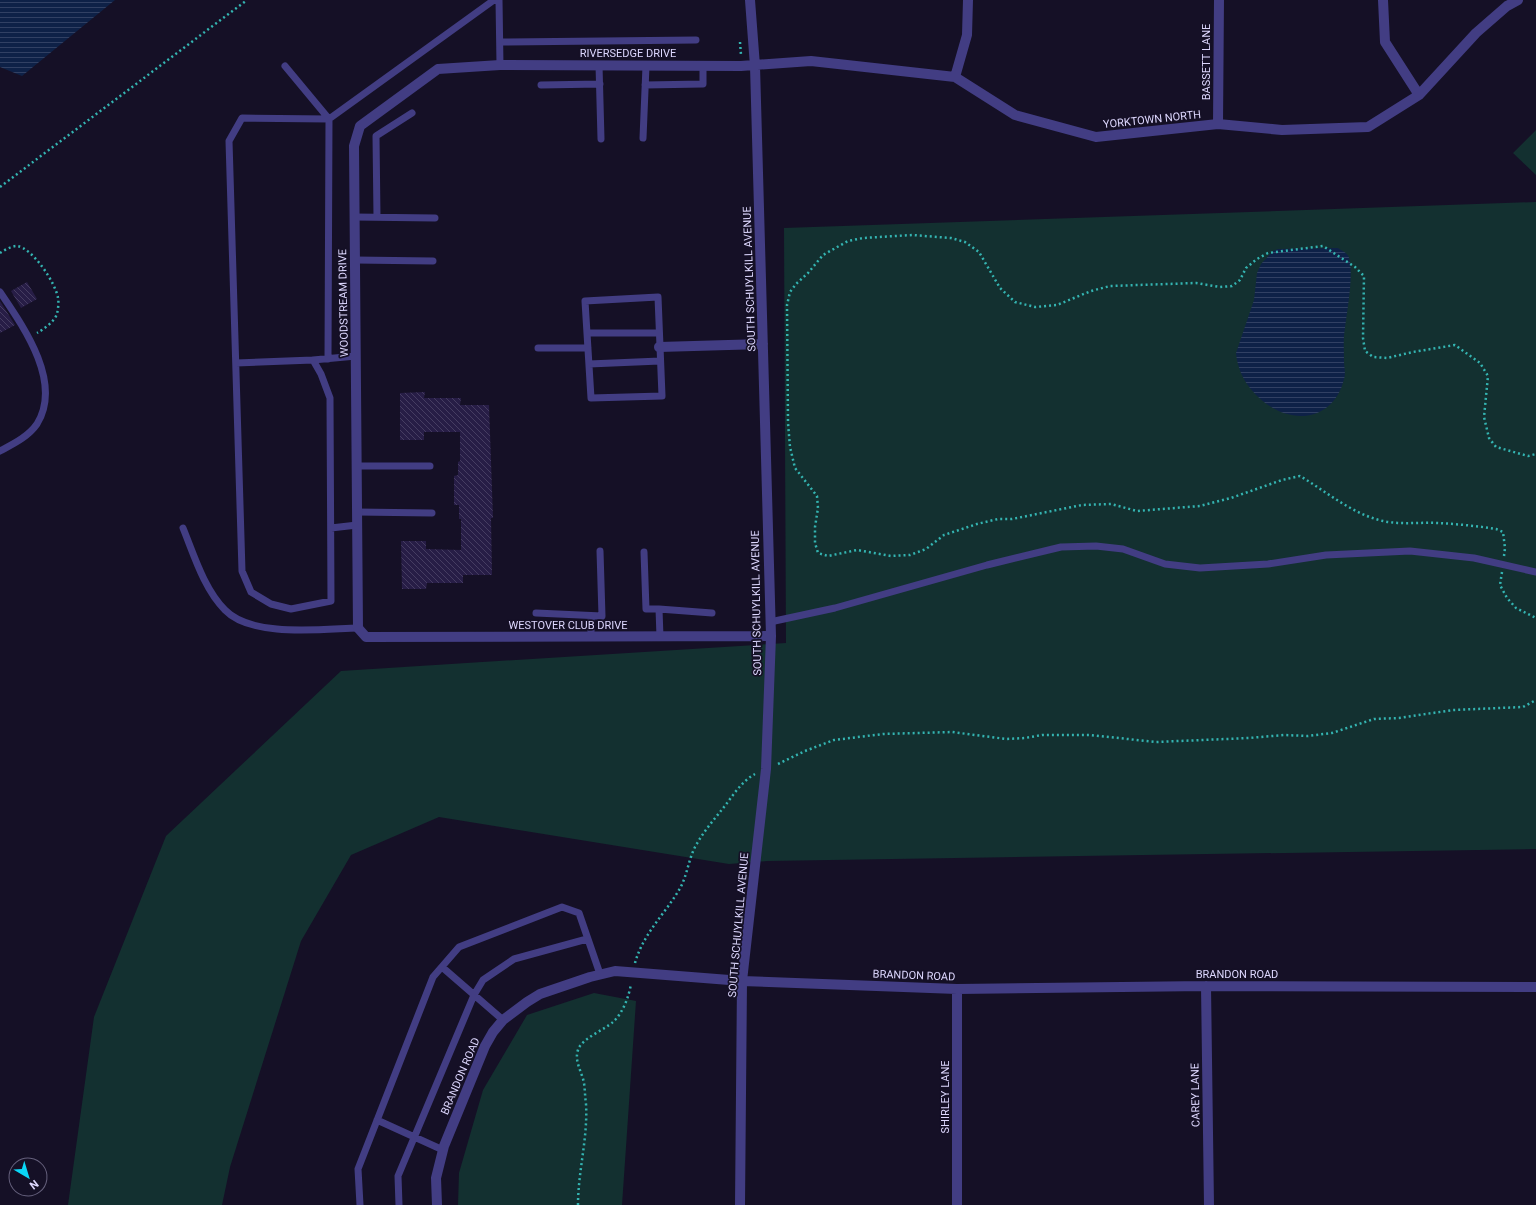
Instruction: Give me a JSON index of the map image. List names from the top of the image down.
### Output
{
  "streets": {
    "street": [
      "RIVERSEDGE DRIVE",
      "BASSETT LANE",
      "YORKTOWN NORTH",
      "SOUTH SCHUYLKILL AVENUE",
      "WOODSTREAM DRIVE",
      "WESTOVER CLUB DRIVE",
      "BRANDON ROAD",
      "CAREY LANE",
      "SHIRLEY LANE"
    ]
  },
  "crossings": [
    ["RIVERSEDGE DRIVE", "YORKTOWN NORTH"],
    ["RIVERSEDGE DRIVE", "SOUTH SCHUYLKILL AVENUE"],
    ["RIVERSEDGE DRIVE", "WOODSTREAM DRIVE"],
    ["BASSETT LANE", "YORKTOWN NORTH"],
    ["YORKTOWN NORTH", "SOUTH SCHUYLKILL AVENUE"],
    ["SOUTH SCHUYLKILL AVENUE", "WESTOVER CLUB DRIVE"],
    ["SOUTH SCHUYLKILL AVENUE", "BRANDON ROAD"],
    ["WOODSTREAM DRIVE", "WESTOVER CLUB DRIVE"],
    ["BRANDON ROAD", "CAREY LANE"],
    ["BRANDON ROAD", "SHIRLEY LANE"]
  ],
  "north": "bottom right"
}
